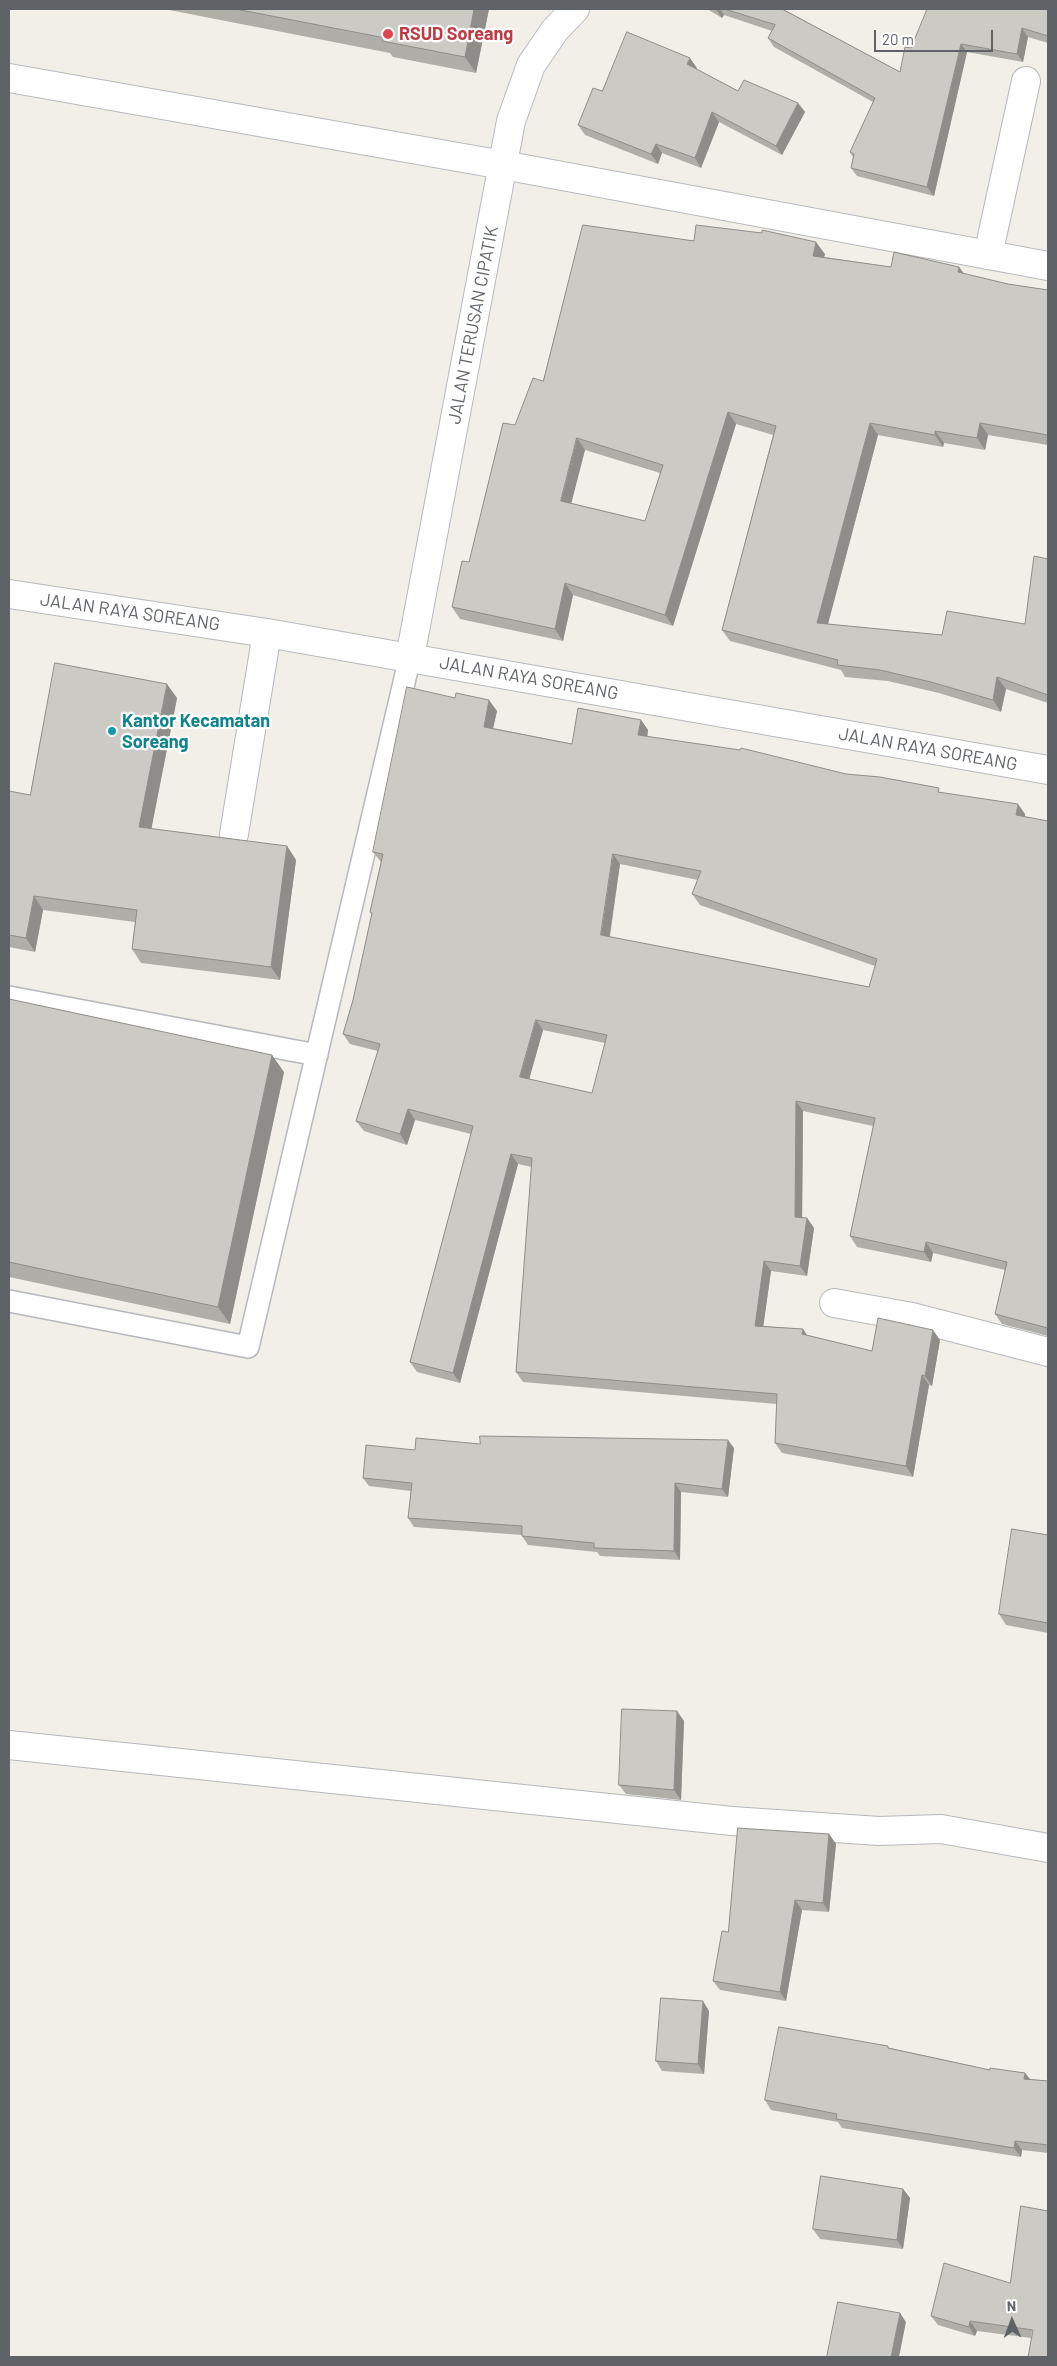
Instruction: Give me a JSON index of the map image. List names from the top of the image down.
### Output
{
  "streets": {
    "main road": ["JALAN TERUSAN CIPATIK", "JALAN RAYA SOREANG"]
  },
  "crossings": [
    ["JALAN TERUSAN CIPATIK", "JALAN RAYA SOREANG"]
  ],
  "places": ["RSUD Soreang", "Kantor Kecamatan Soreang"],
  "scale_bar": "20 m",
  "north": "top"
}
